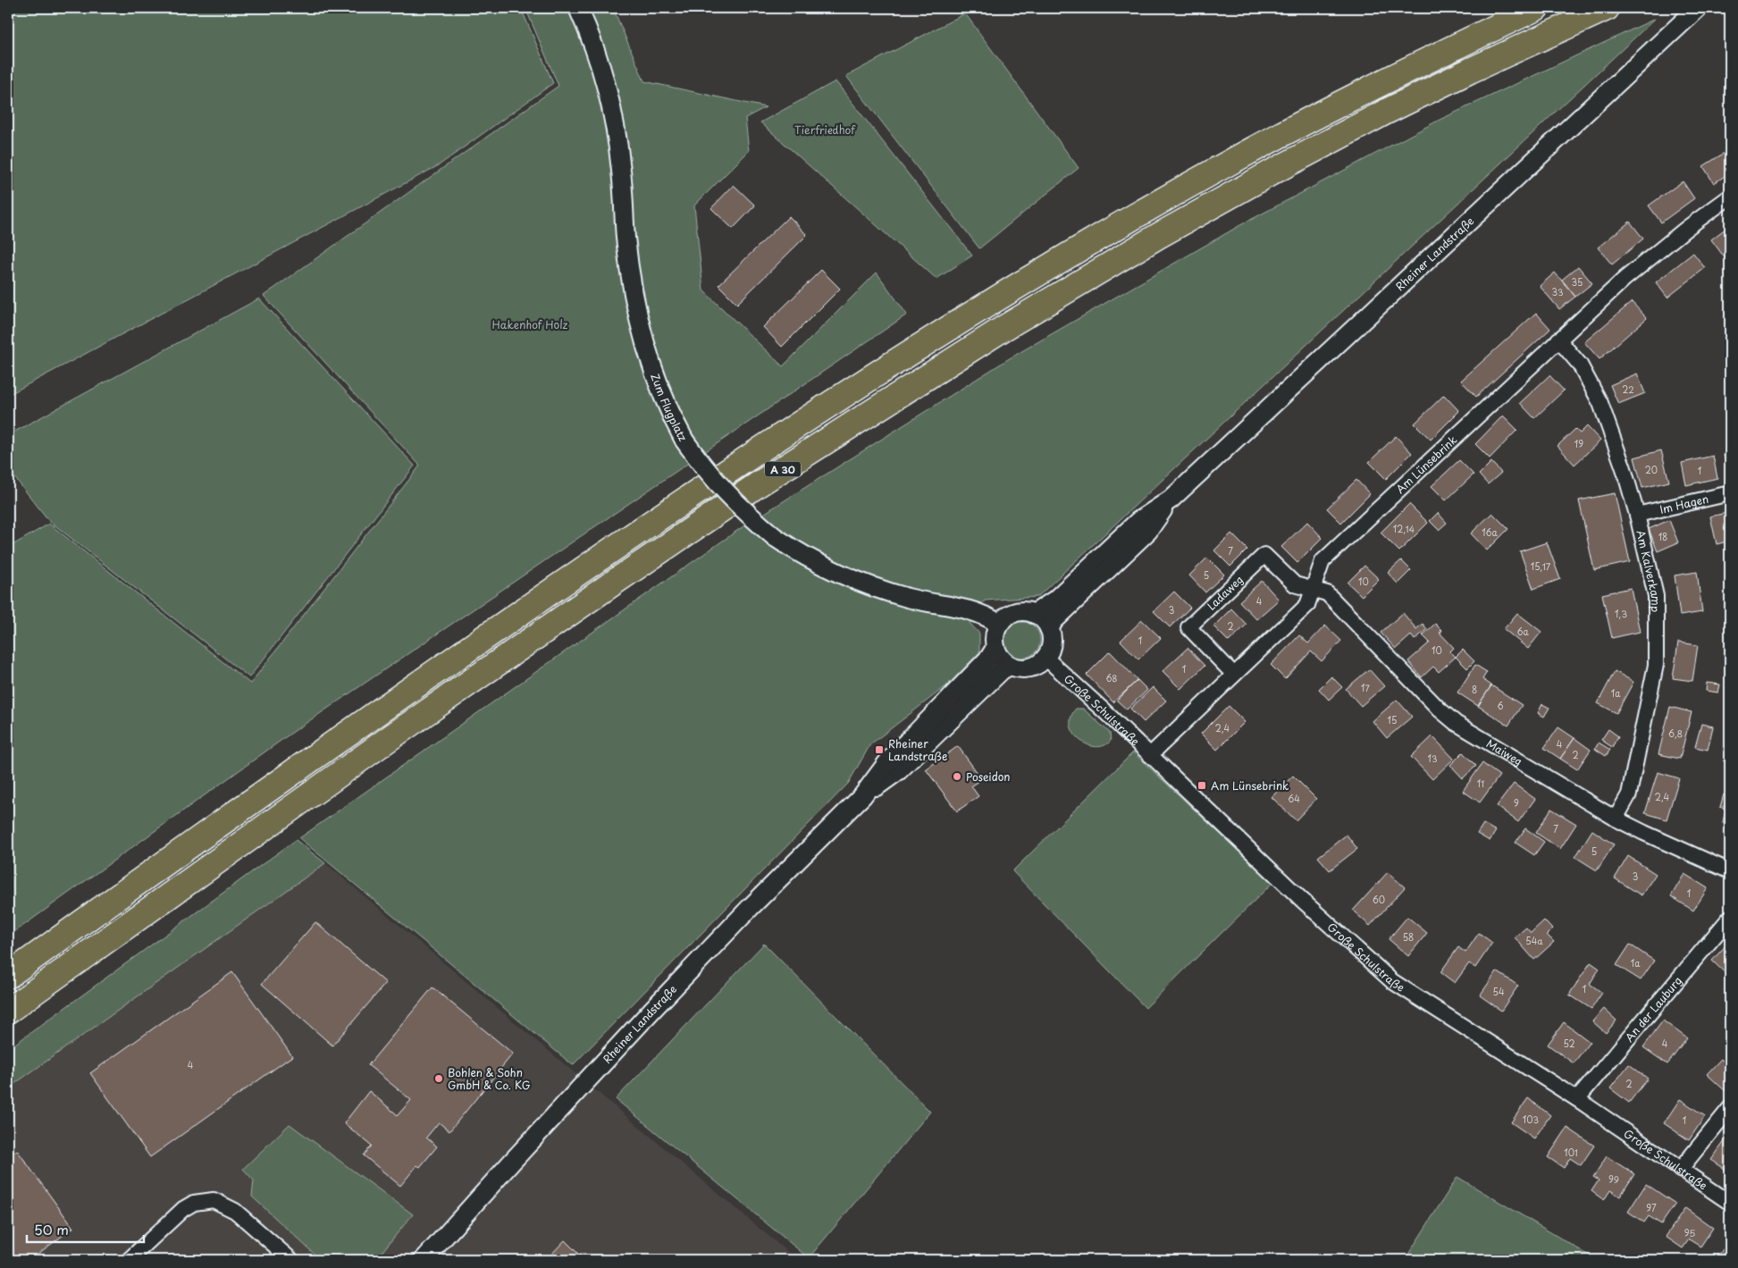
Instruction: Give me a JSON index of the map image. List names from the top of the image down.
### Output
{
  "streets": {
    "highway": ["A 30"],
    "street": [
      "Rheiner Landstraße",
      "Zum Flugplatz",
      "Am Lünsebrink",
      "Im Hagen",
      "Am Kalverkamp",
      "Ladaweg",
      "Große Schulstraße",
      "Maiweg",
      "An der Lauburg"
    ]
  },
  "crossings": [
    ["Rheiner Landstraße", "Zum Flugplatz"],
    ["Rheiner Landstraße", "Große Schulstraße"],
    ["Zum Flugplatz", "Große Schulstraße"],
    ["Am Lünsebrink", "Am Kalverkamp"],
    ["Am Lünsebrink", "Ladaweg"],
    ["Am Lünsebrink", "Große Schulstraße"],
    ["Am Lünsebrink", "Maiweg"],
    ["Im Hagen", "Am Kalverkamp"],
    ["Am Kalverkamp", "Maiweg"],
    ["Ladaweg", "Maiweg"],
    ["Große Schulstraße", "An der Lauburg"]
  ],
  "parks": ["Tierfriedhof", "Hakenhof Holz"],
  "places": {
    "transit": ["Rheiner Landstraße", "Am Lünsebrink"],
    "other": ["Poseidon", "Bohlen & Sohn GmbH & Co. KG"]
  },
  "house_numbers": [
    "35",
    "33",
    "22",
    "19",
    "20",
    "1",
    "12,14",
    "16a",
    "18",
    "7",
    "15,17",
    "5",
    "10",
    "4",
    "3",
    "1,3",
    "2",
    "6a",
    "1",
    "10",
    "1",
    "68",
    "17",
    "8",
    "1a",
    "6",
    "15",
    "2,4",
    "6,8",
    "4",
    "2",
    "13",
    "11",
    "2,4",
    "64",
    "9",
    "7",
    "5",
    "3",
    "1",
    "60",
    "58",
    "54a",
    "1a",
    "1",
    "54",
    "52",
    "4",
    "4",
    "2",
    "103",
    "1",
    "101",
    "99",
    "97",
    "95"
  ],
  "scale_bar": "50 m"
}
